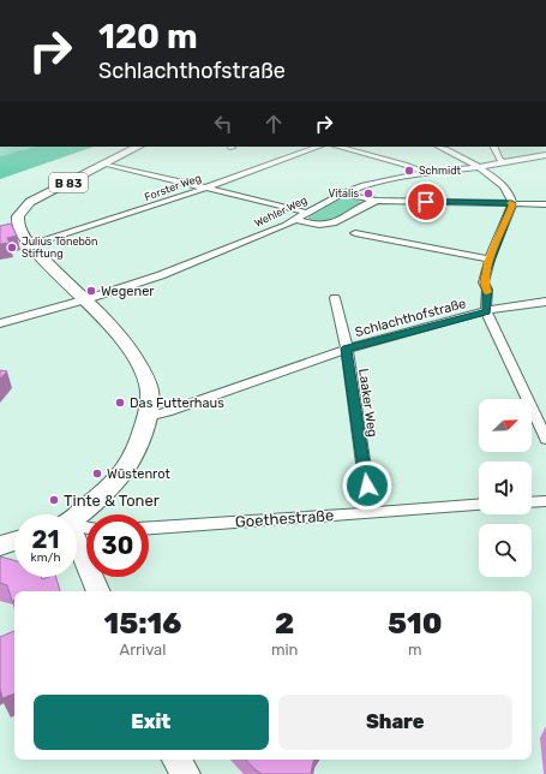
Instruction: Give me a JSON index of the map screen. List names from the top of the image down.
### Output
{
  "streets": {
    "main road": ["B 83"],
    "street": [
      "Forster Weg",
      "Wehler Weg",
      "Schlachthofstraße",
      "Laaker Weg",
      "Goethestraße"
    ]
  },
  "crossings": [
    ["B 83", "Forster Weg"],
    ["B 83", "Wehler Weg"],
    ["B 83", "Schlachthofstraße"],
    ["Schlachthofstraße", "Laaker Weg"],
    ["Laaker Weg", "Goethestraße"]
  ],
  "places": [
    "Schmidt",
    "Vitalis",
    "Julius Tönebön Stiftung",
    "Wegener",
    "Das Futterhaus",
    "Wüstenrot",
    "Tinte & Toner"
  ],
  "north": "top right",
  "page": {
    "turn": ["120 m", "Schlachthofstraße"],
    "speed": "21 km/h",
    "limit": "30",
    "eta": [
      "15:16",
      "Arrival",
      "2",
      "min",
      "510",
      "m"
    ],
    "buttons": ["Exit", "Share"]
  }
}
